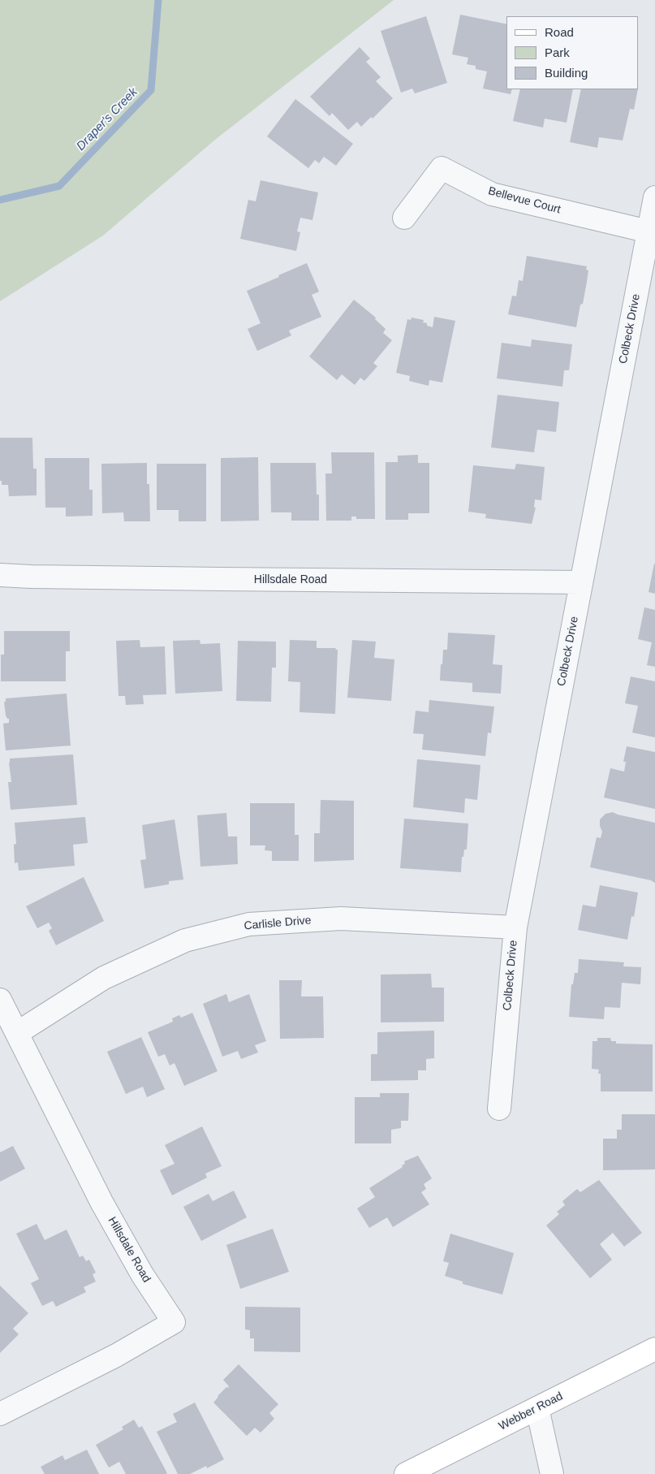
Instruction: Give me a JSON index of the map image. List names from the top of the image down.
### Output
{
  "streets": {
    "main road": ["Webber Road"],
    "street": [
      "Bellevue Court",
      "Colbeck Drive",
      "Hillsdale Road",
      "Carlisle Drive"
    ]
  },
  "crossings": [
    ["Bellevue Court", "Colbeck Drive"],
    ["Colbeck Drive", "Hillsdale Road"],
    ["Colbeck Drive", "Carlisle Drive"],
    ["Hillsdale Road", "Carlisle Drive"]
  ],
  "water": ["Draper's Creek"],
  "legend": ["Road", "Park", "Building"]
}
